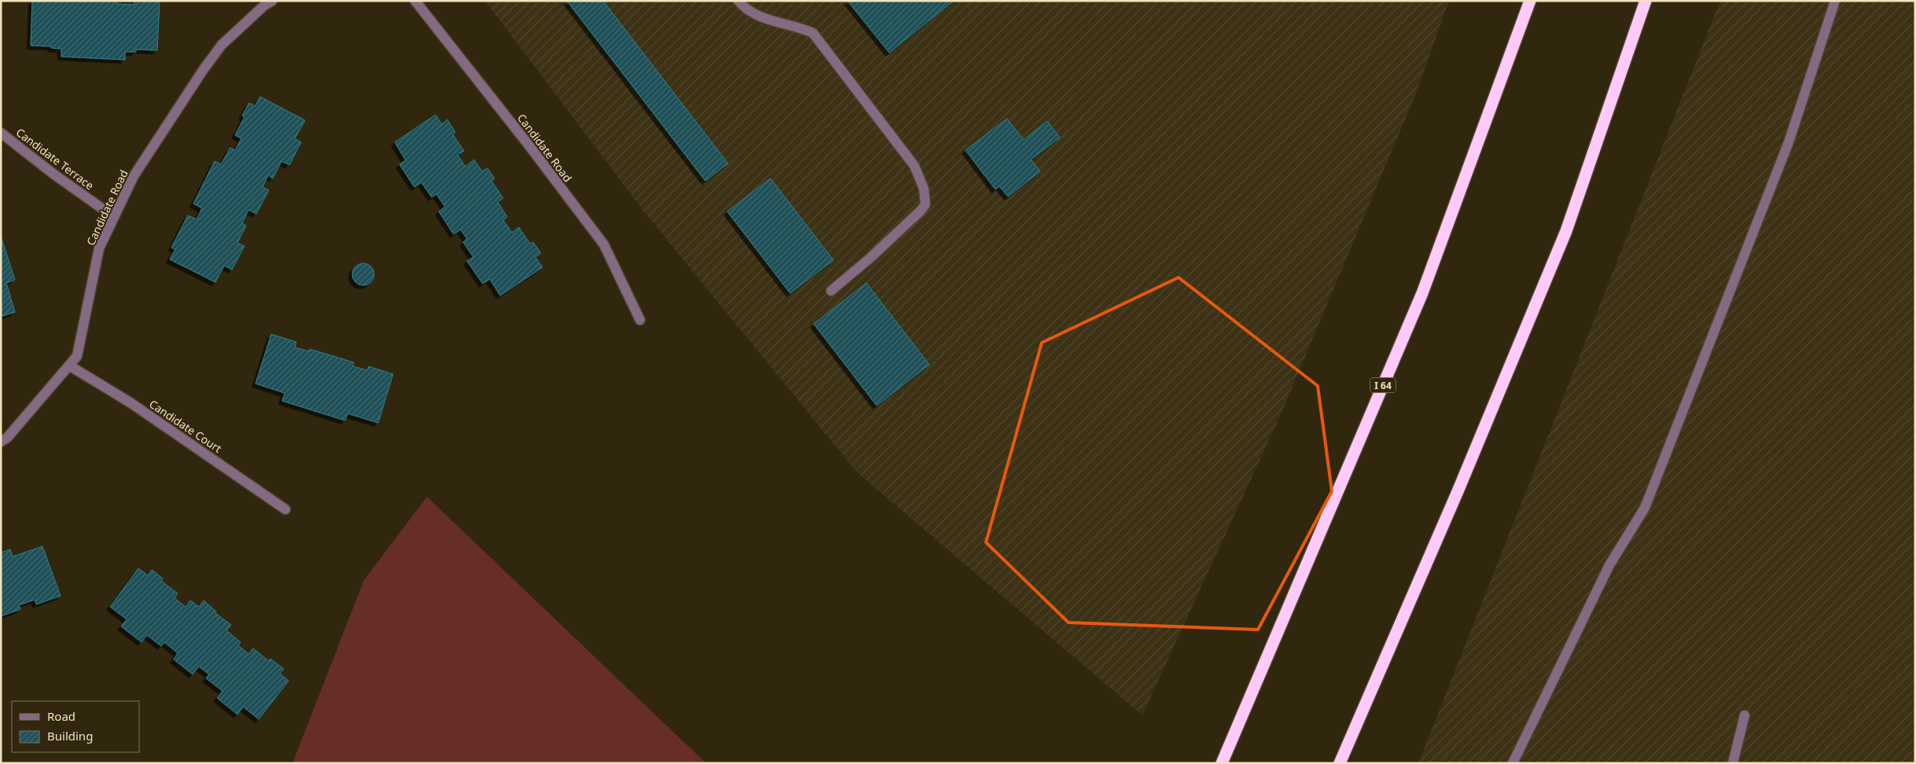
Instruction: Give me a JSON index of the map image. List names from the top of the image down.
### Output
{
  "streets": {
    "highway": ["I 64"],
    "street": ["Candidate Road", "Candidate Terrace", "Candidate Court"]
  },
  "crossings": [
    ["Candidate Road", "Candidate Terrace"],
    ["Candidate Road", "Candidate Court"]
  ],
  "legend": ["Road", "Building"]
}
